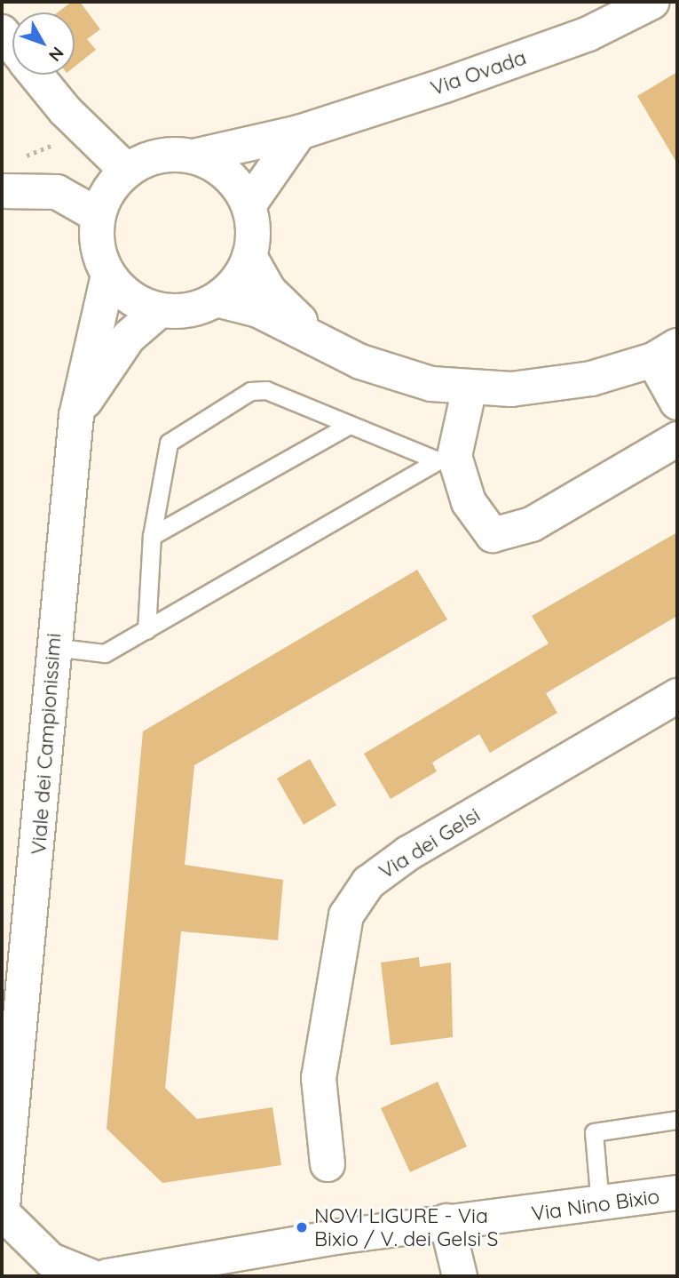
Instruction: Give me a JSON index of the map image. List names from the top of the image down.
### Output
{
  "streets": {
    "street": [
      "Via Ovada",
      "Viale dei Campionissimi",
      "Via dei Gelsi",
      "Via Nino Bixio"
    ]
  },
  "crossings": [
    ["Via Ovada", "Viale dei Campionissimi"]
  ],
  "places": ["NOVI LIGURE - Via Bixio / V. dei Gelsi S"],
  "north": "bottom right"
}
